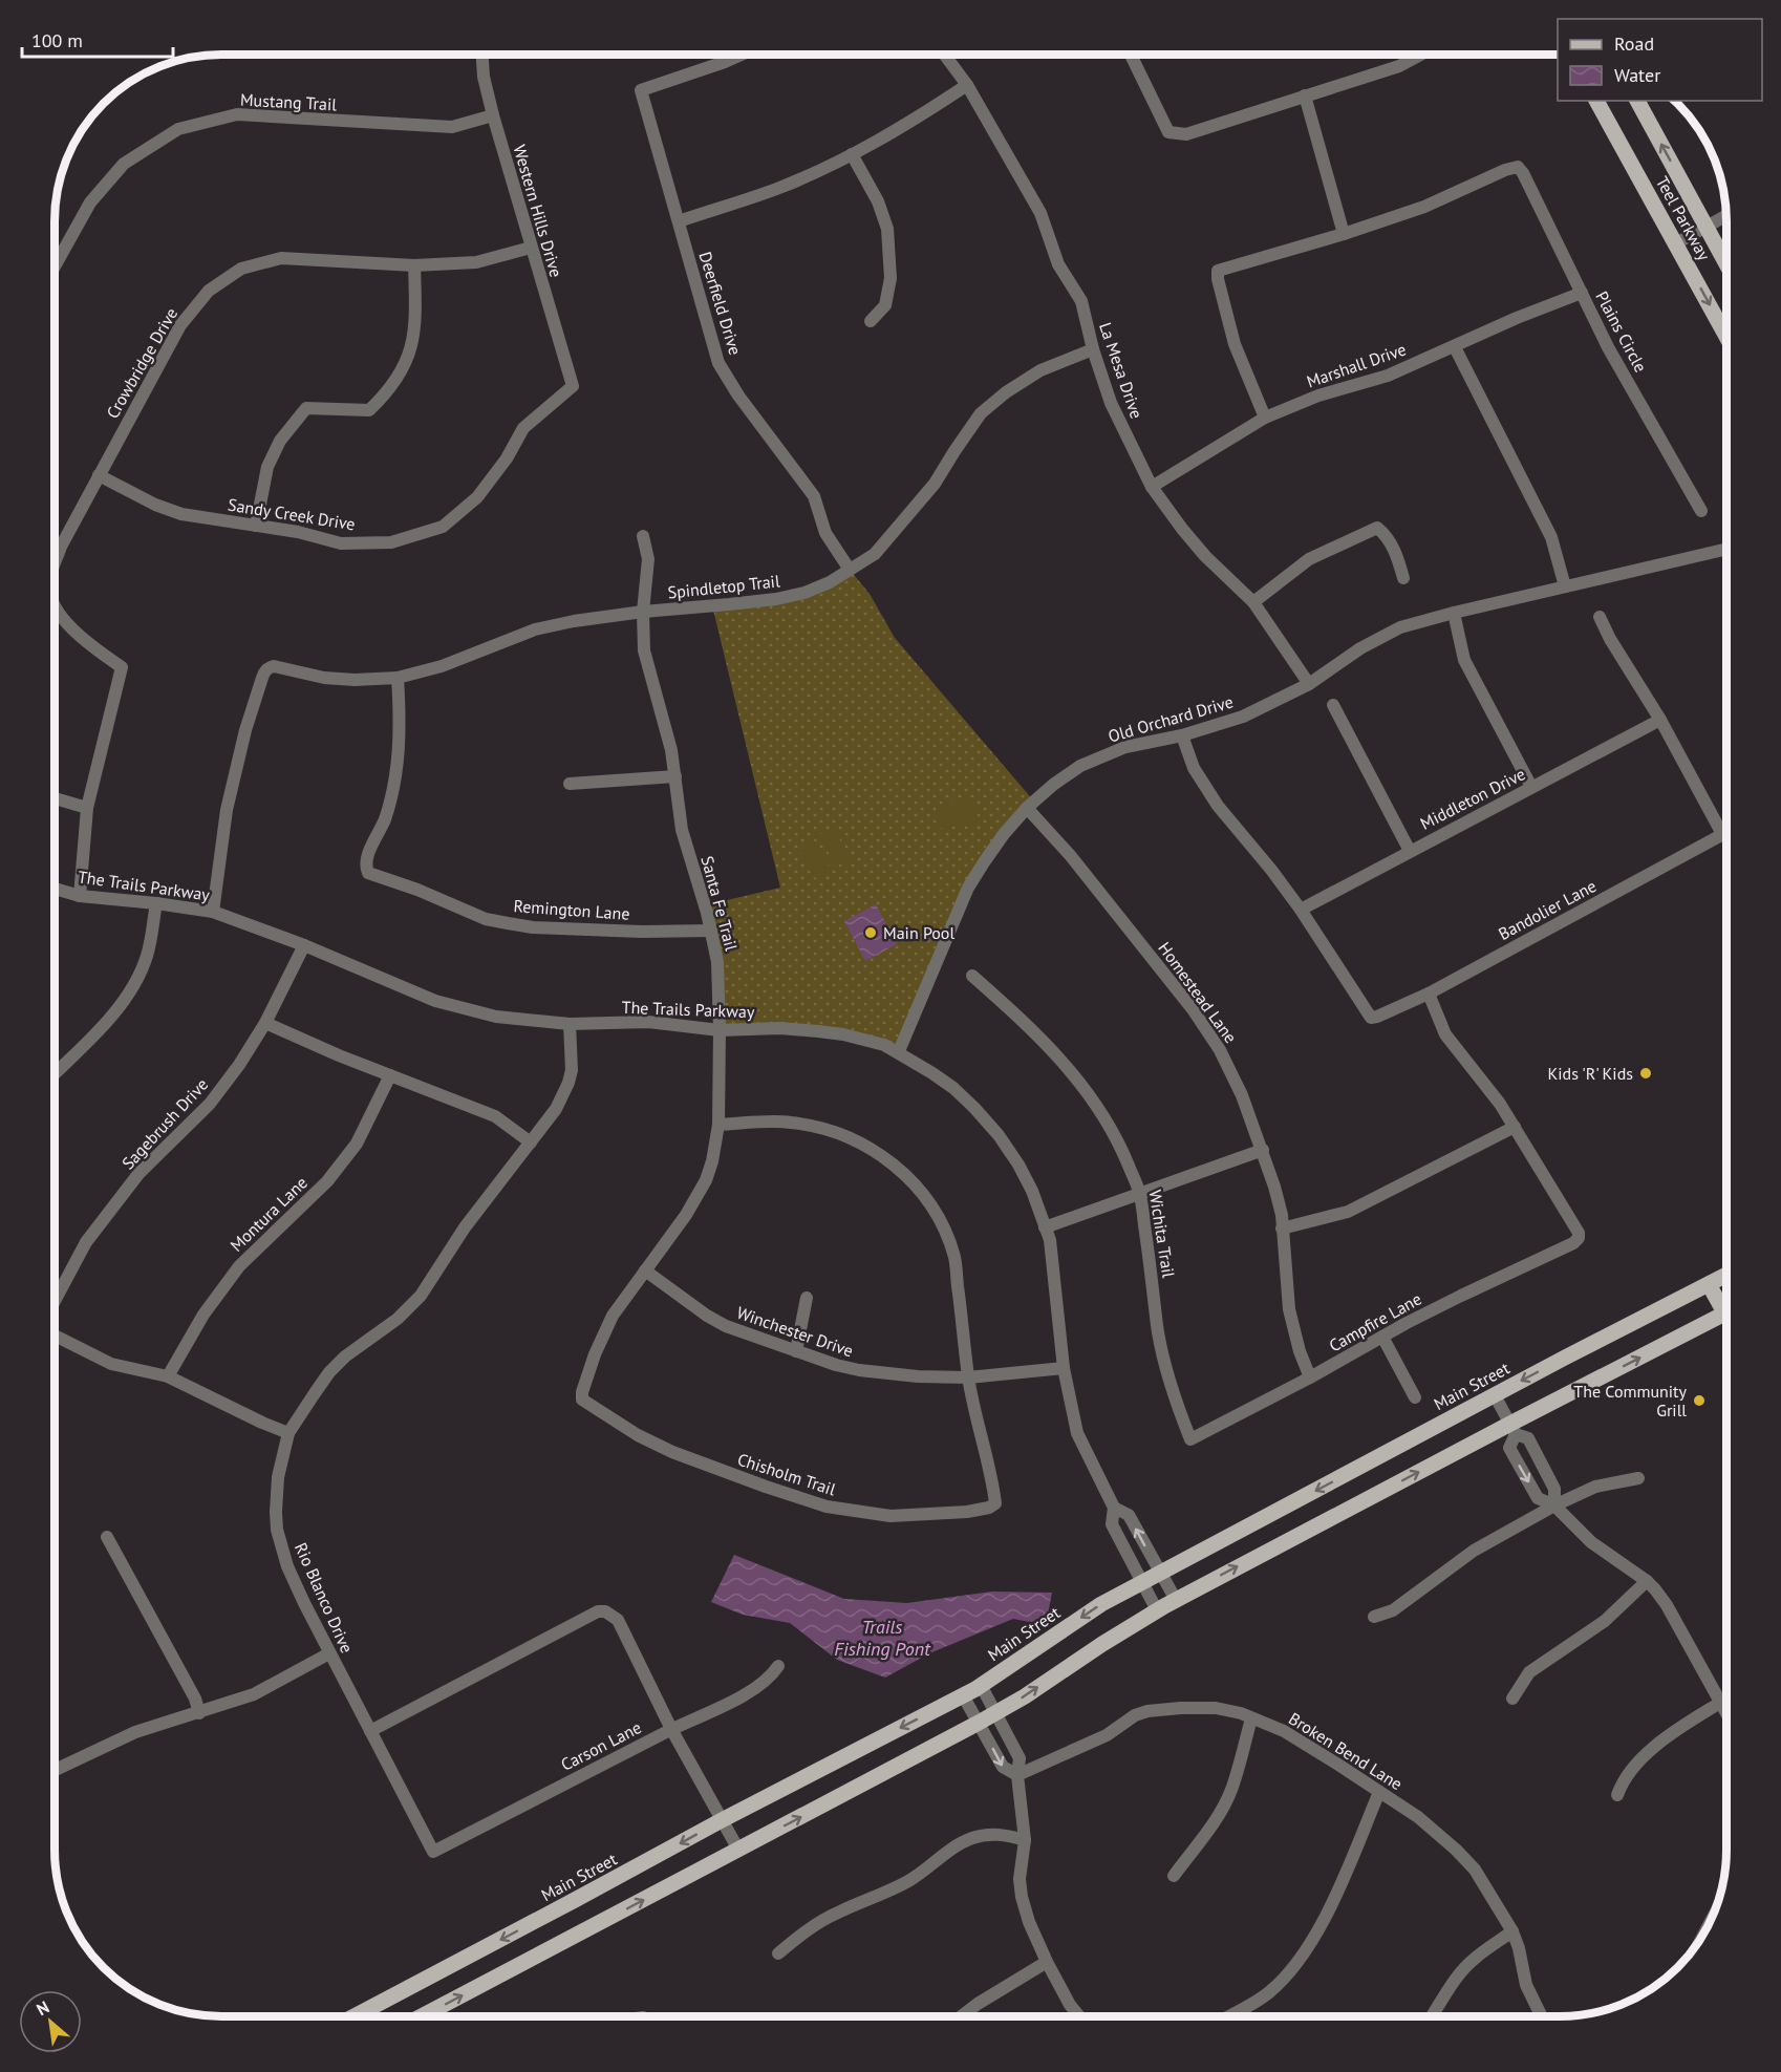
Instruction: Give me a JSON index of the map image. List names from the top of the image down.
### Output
{
  "streets": {
    "main road": ["Teel Parkway", "Main Street"],
    "street": [
      "Mustang Trail",
      "Western Hills Drive",
      "Deerfield Drive",
      "Plains Circle",
      "Crowbridge Drive",
      "Marshall Drive",
      "La Mesa Drive",
      "Sandy Creek Drive",
      "Spindletop Trail",
      "Old Orchard Drive",
      "Middleton Drive",
      "The Trails Parkway",
      "Santa Fe Trail",
      "Remington Lane",
      "Bandolier Lane",
      "Homestead Lane",
      "Sagebrush Drive",
      "Montura Lane",
      "Wichita Trail",
      "Campfire Lane",
      "Winchester Drive",
      "Chisholm Trail",
      "Rio Blanco Drive",
      "Carson Lane",
      "Broken Bend Lane"
    ]
  },
  "crossings": [
    ["Mustang Trail", "Western Hills Drive"],
    ["Western Hills Drive", "Crowbridge Drive"],
    ["Western Hills Drive", "Sandy Creek Drive"],
    ["Deerfield Drive", "Spindletop Trail"],
    ["Plains Circle", "Marshall Drive"],
    ["Crowbridge Drive", "Sandy Creek Drive"],
    ["Marshall Drive", "La Mesa Drive"],
    ["La Mesa Drive", "Spindletop Trail"],
    ["La Mesa Drive", "Old Orchard Drive"],
    ["Spindletop Trail", "The Trails Parkway"],
    ["Spindletop Trail", "Santa Fe Trail"],
    ["Spindletop Trail", "Remington Lane"],
    ["Old Orchard Drive", "The Trails Parkway"],
    ["Old Orchard Drive", "Homestead Lane"],
    ["Middleton Drive", "Bandolier Lane"],
    ["The Trails Parkway", "Santa Fe Trail"],
    ["The Trails Parkway", "Sagebrush Drive"],
    ["The Trails Parkway", "Winchester Drive"],
    ["The Trails Parkway", "Main Street"],
    ["The Trails Parkway", "Rio Blanco Drive"],
    ["Santa Fe Trail", "Remington Lane"],
    ["Santa Fe Trail", "Winchester Drive"],
    ["Santa Fe Trail", "Chisholm Trail"],
    ["Homestead Lane", "Campfire Lane"],
    ["Wichita Trail", "Campfire Lane"],
    ["Winchester Drive", "Chisholm Trail"],
    ["Rio Blanco Drive", "Carson Lane"]
  ],
  "water": ["Trails Fishing Pont"],
  "places": ["Main Pool", "Kids 'R' Kids", "The Community Grill"],
  "legend": ["Road", "Water"],
  "scale_bar": "100 m",
  "north": "top left"
}
